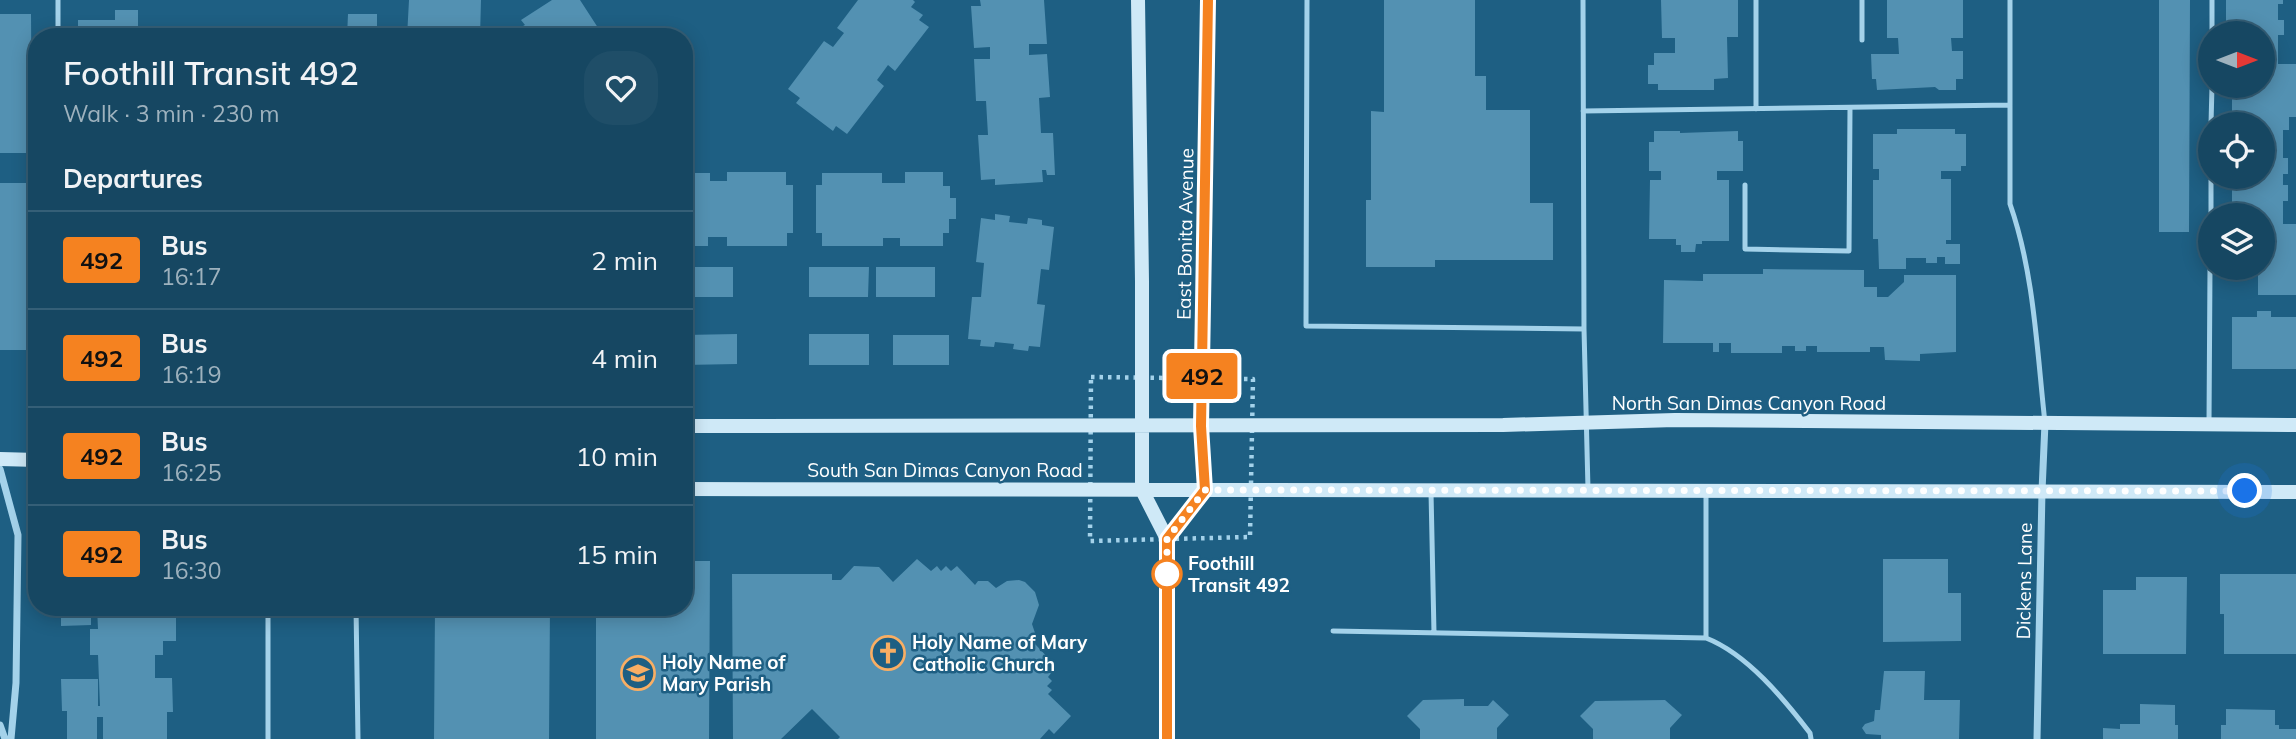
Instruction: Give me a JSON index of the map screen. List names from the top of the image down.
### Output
{
  "streets": {
    "main road": ["East Bonita Avenue", "North San Dimas Canyon Road", "South San Dimas Canyon Road"],
    "street": ["Dickens Lane"]
  },
  "crossings": [
    ["East Bonita Avenue", "North San Dimas Canyon Road"],
    ["East Bonita Avenue", "South San Dimas Canyon Road"],
    ["North San Dimas Canyon Road", "Dickens Lane"]
  ],
  "places": {
    "other": ["Foothill Transit 492"],
    "church": ["Holy Name of Mary Catholic Church"],
    "school or university": ["Holy Name of Mary Parish"]
  },
  "lines": ["bus line 492"],
  "north": "right",
  "page": {
    "on_map": "492",
    "heading": [
      ["Foothill Transit 492", "Walk · 3 min · 230 m"],
      "Departures"
    ],
    "list": [
      {
        "mark": "492",
        "name": "Bus",
        "note": "16:17",
        "value": "2 min"
      },
      {
        "mark": "492",
        "name": "Bus",
        "note": "16:19",
        "value": "4 min"
      },
      {
        "mark": "492",
        "name": "Bus",
        "note": "16:25",
        "value": "10 min"
      },
      {
        "mark": "492",
        "name": "Bus",
        "note": "16:30",
        "value": "15 min"
      }
    ]
  }
}
